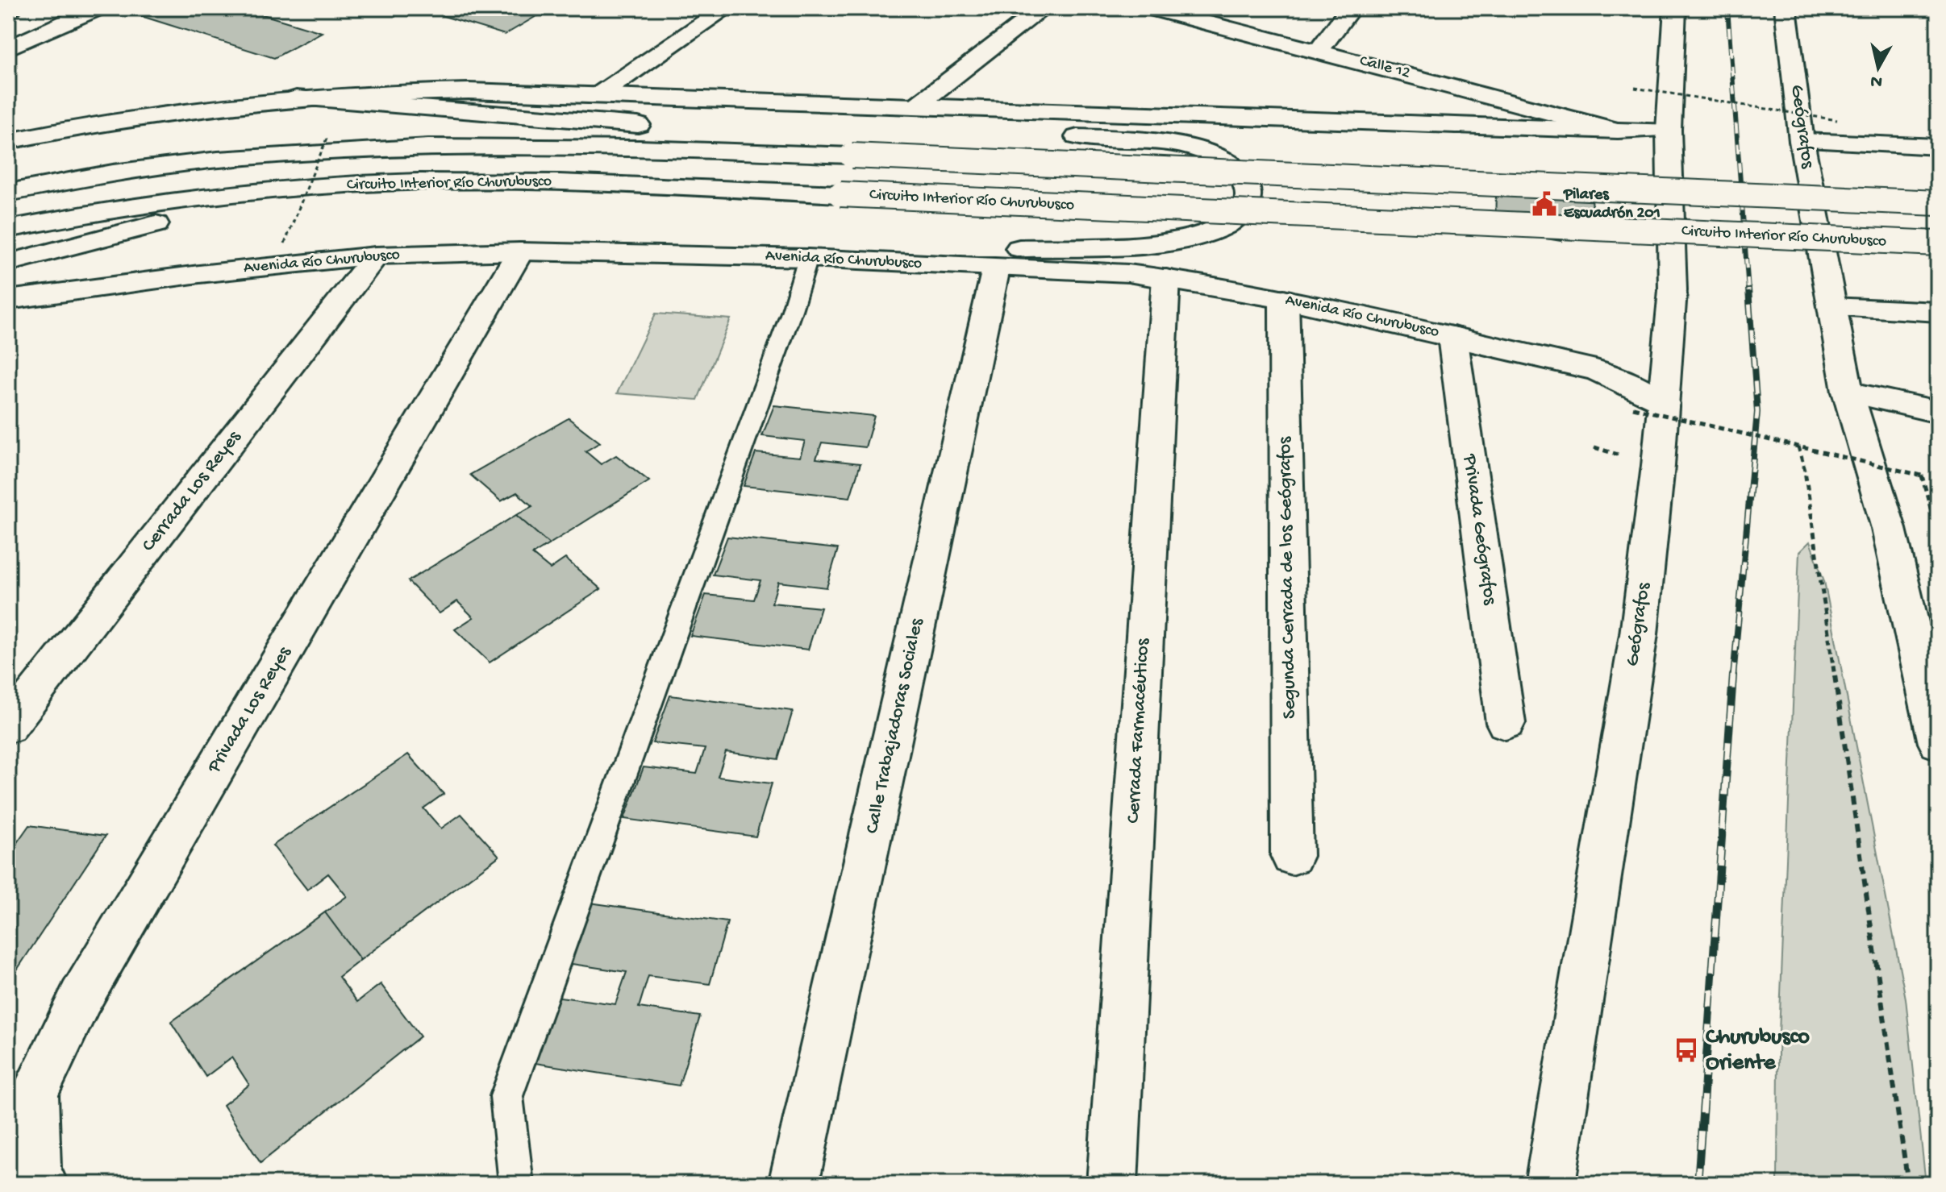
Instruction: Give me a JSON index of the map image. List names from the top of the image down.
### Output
{
  "streets": {
    "main road": [
      "Calle 12",
      "Geógrafos",
      "Circuito Interior Río Churubusco",
      "Avenida Río Churubusco",
      "Cerrada Los Reyes",
      "Privada Geógrafos",
      "Segunda Cerrada de los Geógrafos",
      "Privada Los Reyes",
      "Calle Trabajadoras Sociales",
      "Cerrada Farmacéuticos"
    ]
  },
  "crossings": [
    ["Geógrafos", "Avenida Río Churubusco"],
    ["Avenida Río Churubusco", "Cerrada Los Reyes"],
    ["Avenida Río Churubusco", "Privada Geógrafos"],
    ["Avenida Río Churubusco", "Segunda Cerrada de los Geógrafos"],
    ["Avenida Río Churubusco", "Privada Los Reyes"],
    ["Avenida Río Churubusco", "Calle Trabajadoras Sociales"],
    ["Avenida Río Churubusco", "Cerrada Farmacéuticos"]
  ],
  "places": {
    "public building": ["Pilares Escuadrón 201"],
    "bus stop": ["Churubusco Oriente"]
  },
  "north": "bottom"
}
